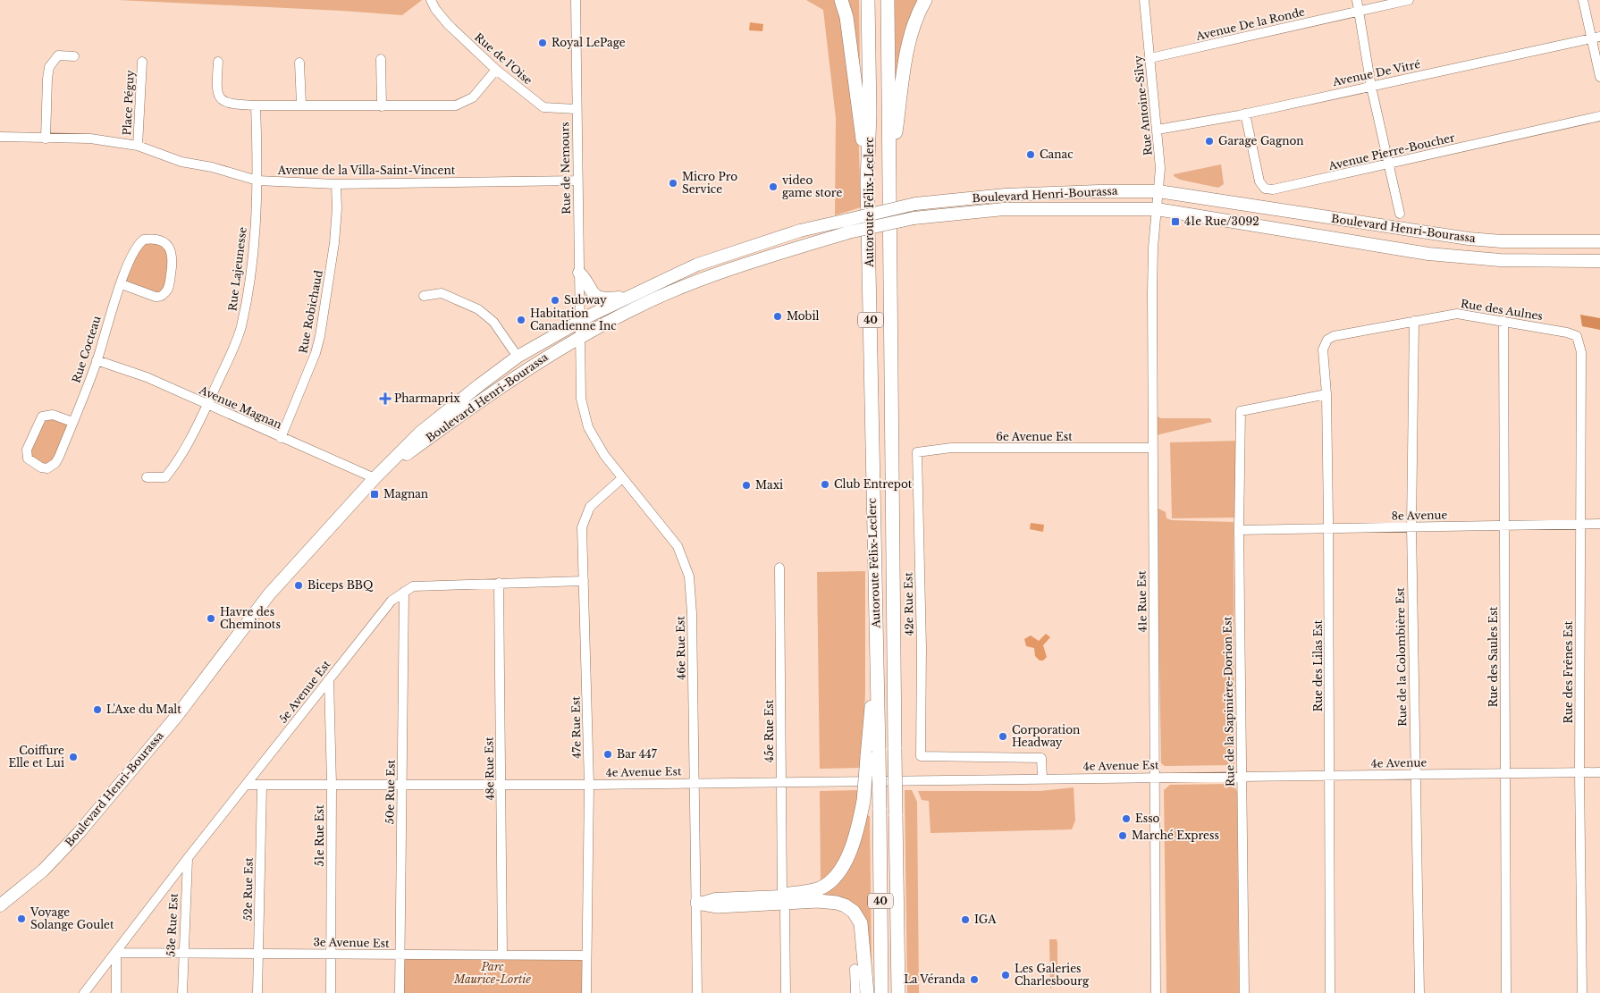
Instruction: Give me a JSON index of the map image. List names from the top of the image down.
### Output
{
  "streets": {
    "highway": ["Autoroute Félix-Leclerc", "40"],
    "main road": ["Boulevard Henri-Bourassa"],
    "street": [
      "Avenue De la Ronde",
      "Rue de l'Oise",
      "Avenue De Vitré",
      "Place Péguy",
      "Rue Antoine-Silvy",
      "Avenue Pierre-Boucher",
      "Rue de Nemours",
      "Avenue de la Villa-Saint-Vincent",
      "Rue Lajeunesse",
      "Rue des Aulnes",
      "Rue Robichaud",
      "Rue Cocteau",
      "Avenue Magnan",
      "6e Avenue Est",
      "8e Avenue",
      "41e Rue Est",
      "42e Rue Est",
      "46e Rue Est",
      "Rue de la Colombière Est",
      "Rue des Saules Est",
      "Rue des Lilas Est",
      "Rue des Frênes Est",
      "5e Avenue Est",
      "Rue de la Sapinière-Dorion Est",
      "47e Rue Est",
      "45e Rue Est",
      "4e Avenue",
      "4e Avenue Est",
      "48e Rue Est",
      "50e Rue Est",
      "51e Rue Est",
      "52e Rue Est",
      "53e Rue Est",
      "3e Avenue Est"
    ]
  },
  "crossings": [
    ["Avenue De la Ronde", "Rue Antoine-Silvy"],
    ["Rue de l'Oise", "Rue de Nemours"],
    ["Avenue De Vitré", "Rue Antoine-Silvy"],
    ["Avenue De Vitré", "Avenue Pierre-Boucher"],
    ["Place Péguy", "Avenue de la Villa-Saint-Vincent"],
    ["Rue Antoine-Silvy", "Boulevard Henri-Bourassa"],
    ["Rue Antoine-Silvy", "41e Rue Est"],
    ["Rue de Nemours", "Avenue de la Villa-Saint-Vincent"],
    ["Rue de Nemours", "Boulevard Henri-Bourassa"],
    ["Rue de Nemours", "46e Rue Est"],
    ["Avenue de la Villa-Saint-Vincent", "Rue Lajeunesse"],
    ["Avenue de la Villa-Saint-Vincent", "Rue Robichaud"],
    ["Boulevard Henri-Bourassa", "Avenue Magnan"],
    ["Boulevard Henri-Bourassa", "41e Rue Est"],
    ["Boulevard Henri-Bourassa", "46e Rue Est"],
    ["Rue Lajeunesse", "Avenue Magnan"],
    ["Rue des Aulnes", "Rue de la Colombière Est"],
    ["Rue des Aulnes", "Rue des Saules Est"],
    ["Rue des Aulnes", "Rue des Lilas Est"],
    ["Rue des Aulnes", "Rue des Frênes Est"],
    ["Rue Robichaud", "Avenue Magnan"],
    ["Rue Cocteau", "Avenue Magnan"],
    ["6e Avenue Est", "41e Rue Est"],
    ["6e Avenue Est", "42e Rue Est"],
    ["8e Avenue", "Rue de la Colombière Est"],
    ["8e Avenue", "Rue des Saules Est"],
    ["8e Avenue", "Rue des Lilas Est"],
    ["8e Avenue", "Rue des Frênes Est"],
    ["8e Avenue", "Rue de la Sapinière-Dorion Est"],
    ["41e Rue Est", "4e Avenue Est"],
    ["42e Rue Est", "4e Avenue Est"],
    ["46e Rue Est", "47e Rue Est"],
    ["46e Rue Est", "4e Avenue Est"],
    ["Rue de la Colombière Est", "4e Avenue"],
    ["Rue des Saules Est", "4e Avenue"],
    ["Rue des Lilas Est", "Rue de la Sapinière-Dorion Est"],
    ["Rue des Lilas Est", "4e Avenue"],
    ["Rue des Frênes Est", "4e Avenue"],
    ["5e Avenue Est", "47e Rue Est"],
    ["5e Avenue Est", "4e Avenue Est"],
    ["5e Avenue Est", "48e Rue Est"],
    ["5e Avenue Est", "50e Rue Est"],
    ["5e Avenue Est", "51e Rue Est"],
    ["5e Avenue Est", "53e Rue Est"],
    ["5e Avenue Est", "3e Avenue Est"],
    ["Rue de la Sapinière-Dorion Est", "4e Avenue"],
    ["47e Rue Est", "4e Avenue Est"],
    ["47e Rue Est", "3e Avenue Est"],
    ["45e Rue Est", "4e Avenue Est"],
    ["4e Avenue", "4e Avenue Est"],
    ["4e Avenue Est", "48e Rue Est"],
    ["4e Avenue Est", "50e Rue Est"],
    ["4e Avenue Est", "51e Rue Est"],
    ["4e Avenue Est", "52e Rue Est"],
    ["48e Rue Est", "3e Avenue Est"],
    ["50e Rue Est", "3e Avenue Est"],
    ["51e Rue Est", "3e Avenue Est"],
    ["52e Rue Est", "3e Avenue Est"],
    ["53e Rue Est", "3e Avenue Est"]
  ],
  "parks": ["Parc Maurice-Lortie"],
  "places": {
    "other": [
      "Royal LePage",
      "Garage Gagnon",
      "Canac",
      "Micro Pro Service",
      "video game store",
      "Subway",
      "Mobil",
      "Habitation Canadienne Inc",
      "Club Entrepot",
      "Maxi",
      "Biceps BBQ",
      "Havre des Cheminots",
      "L'Axe du Malt",
      "Corporation Headway",
      "Bar 447",
      "Coiffure Elle et Lui",
      "Esso",
      "Marché Express",
      "Voyage Solange Goulet",
      "IGA",
      "Les Galeries Charlesbourg",
      "La Véranda"
    ],
    "transit": ["41e Rue/3092", "Magnan"],
    "health": ["Pharmaprix"]
  }
}
